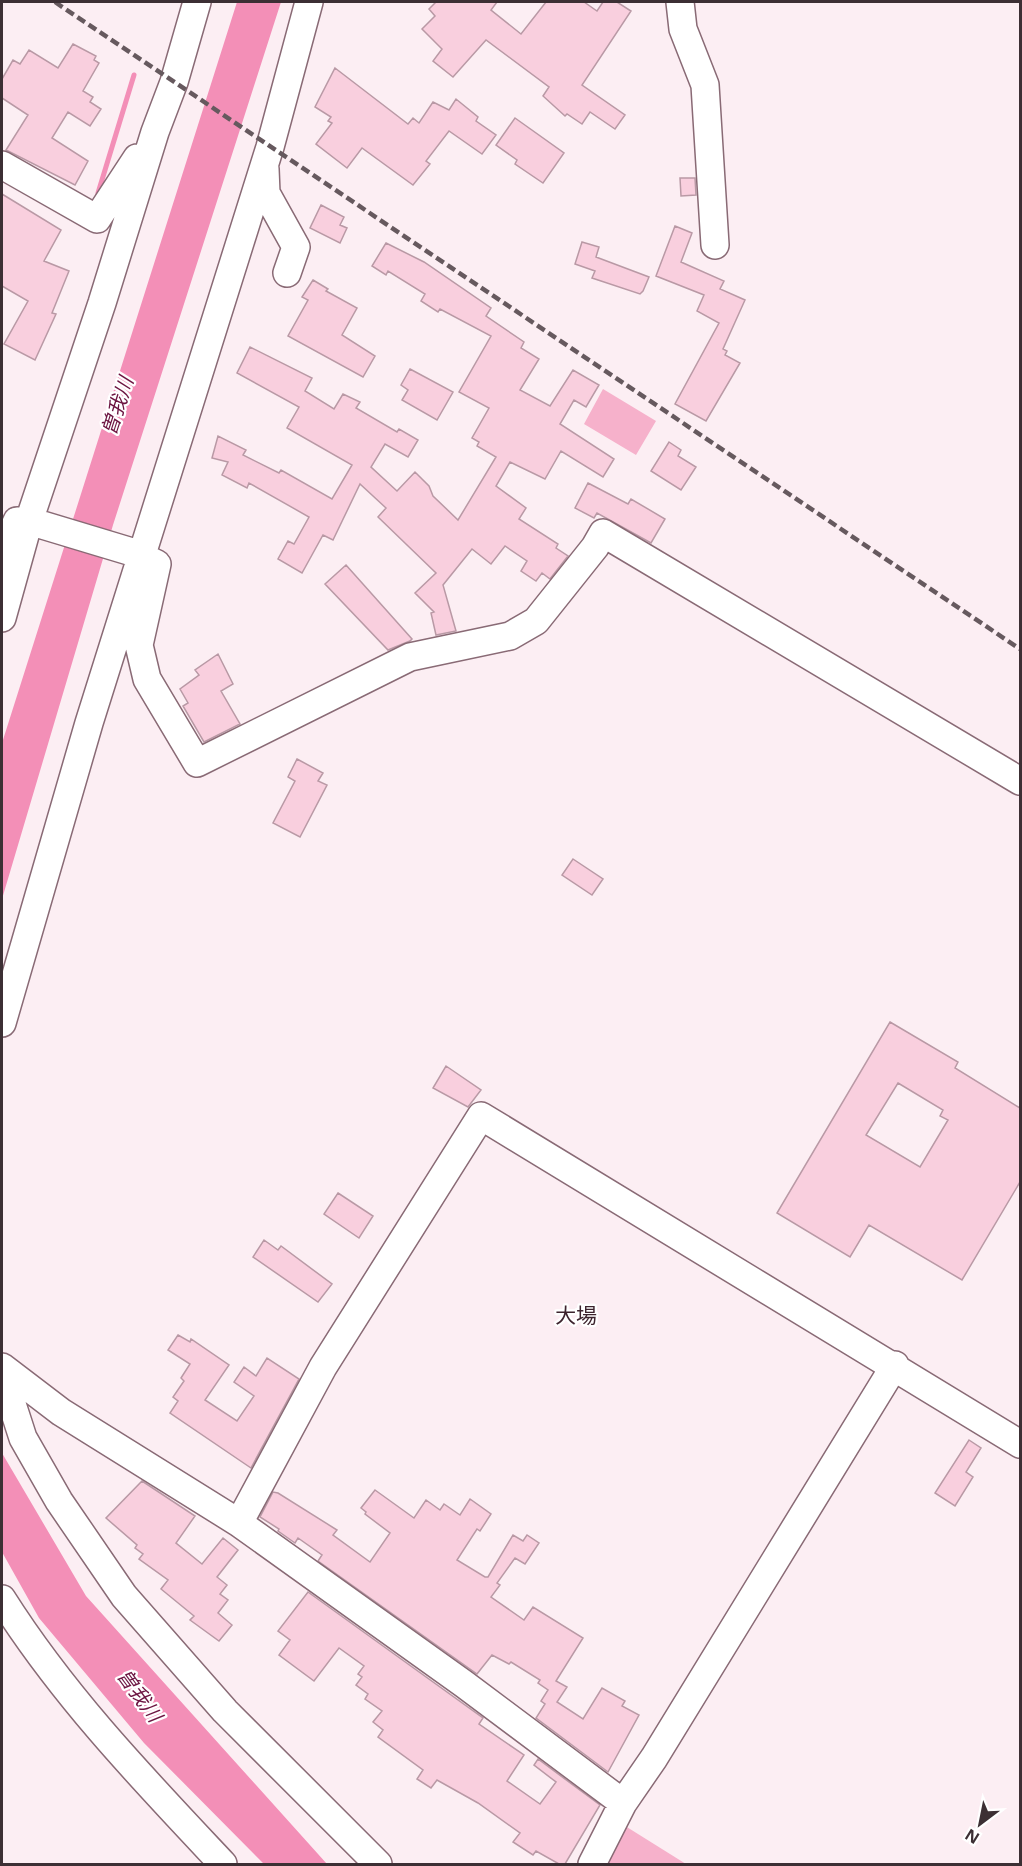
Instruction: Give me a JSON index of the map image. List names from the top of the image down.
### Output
{
  "districts": ["大場"],
  "water": ["曽我川"],
  "north": "bottom left"
}
